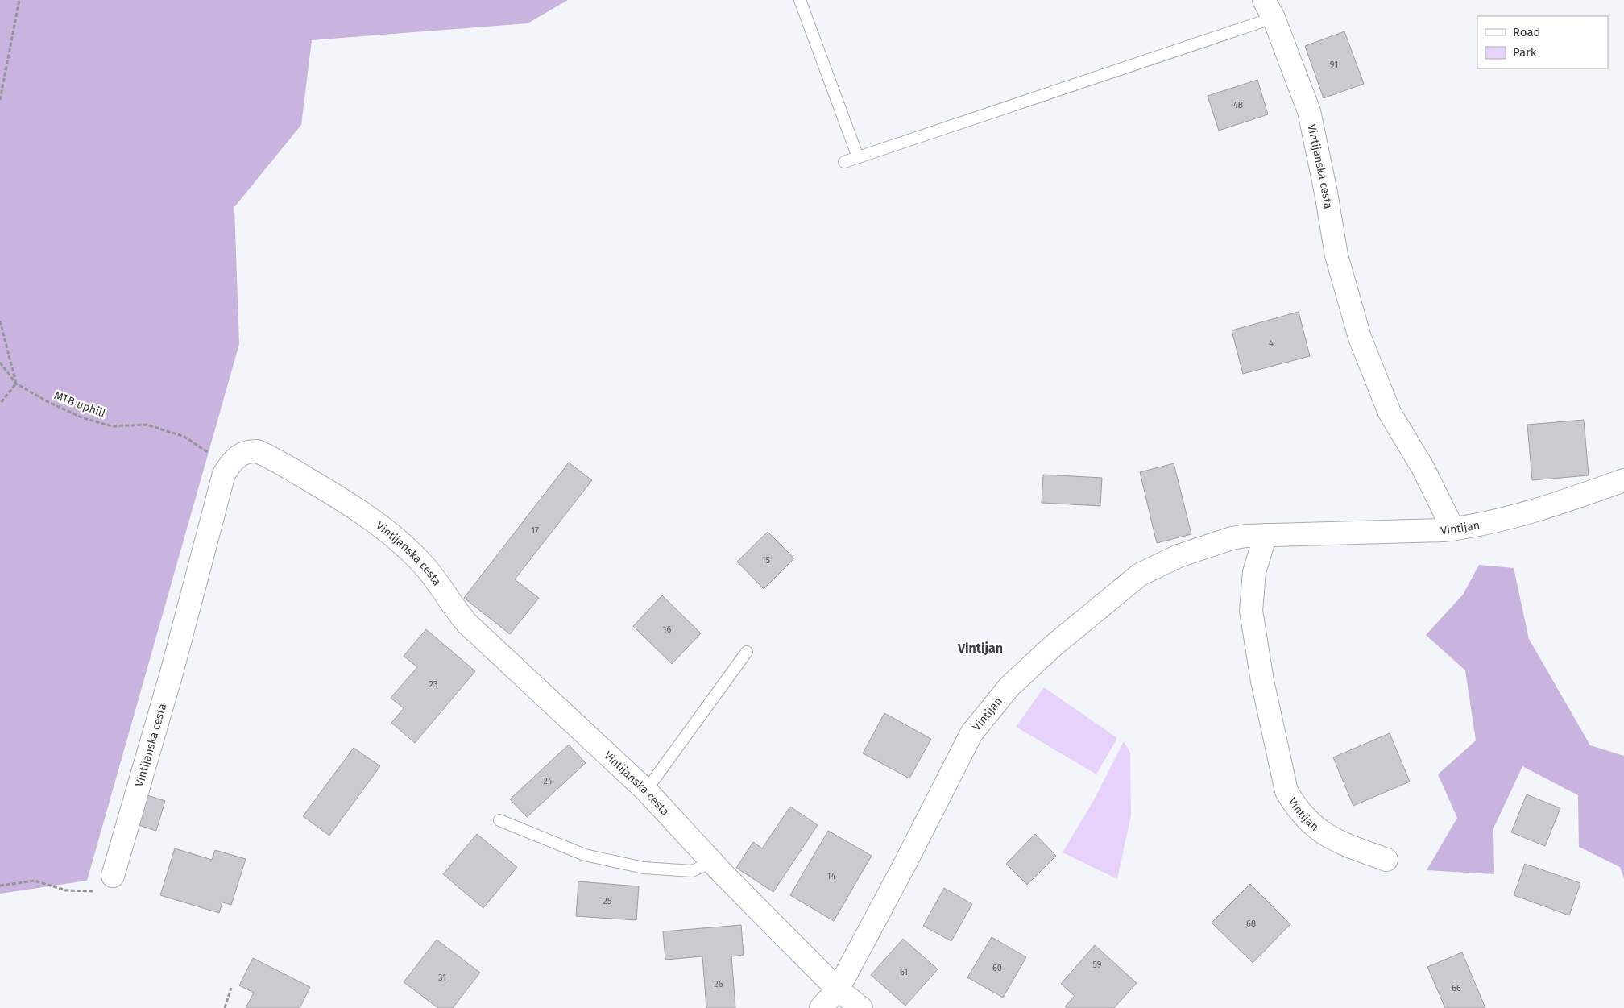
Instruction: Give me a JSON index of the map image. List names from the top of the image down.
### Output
{
  "streets": {
    "street": ["Vintijanska cesta", "Vintijan"],
    "path": ["MTB uphill"]
  },
  "crossings": [
    ["Vintijanska cesta", "Vintijan"]
  ],
  "districts": ["Vintijan"],
  "house_numbers": [
    "91",
    "4B",
    "4",
    "17",
    "15",
    "16",
    "23",
    "24",
    "14",
    "25",
    "68",
    "59",
    "60",
    "61",
    "31",
    "26",
    "66"
  ],
  "legend": ["Road", "Park"]
}
